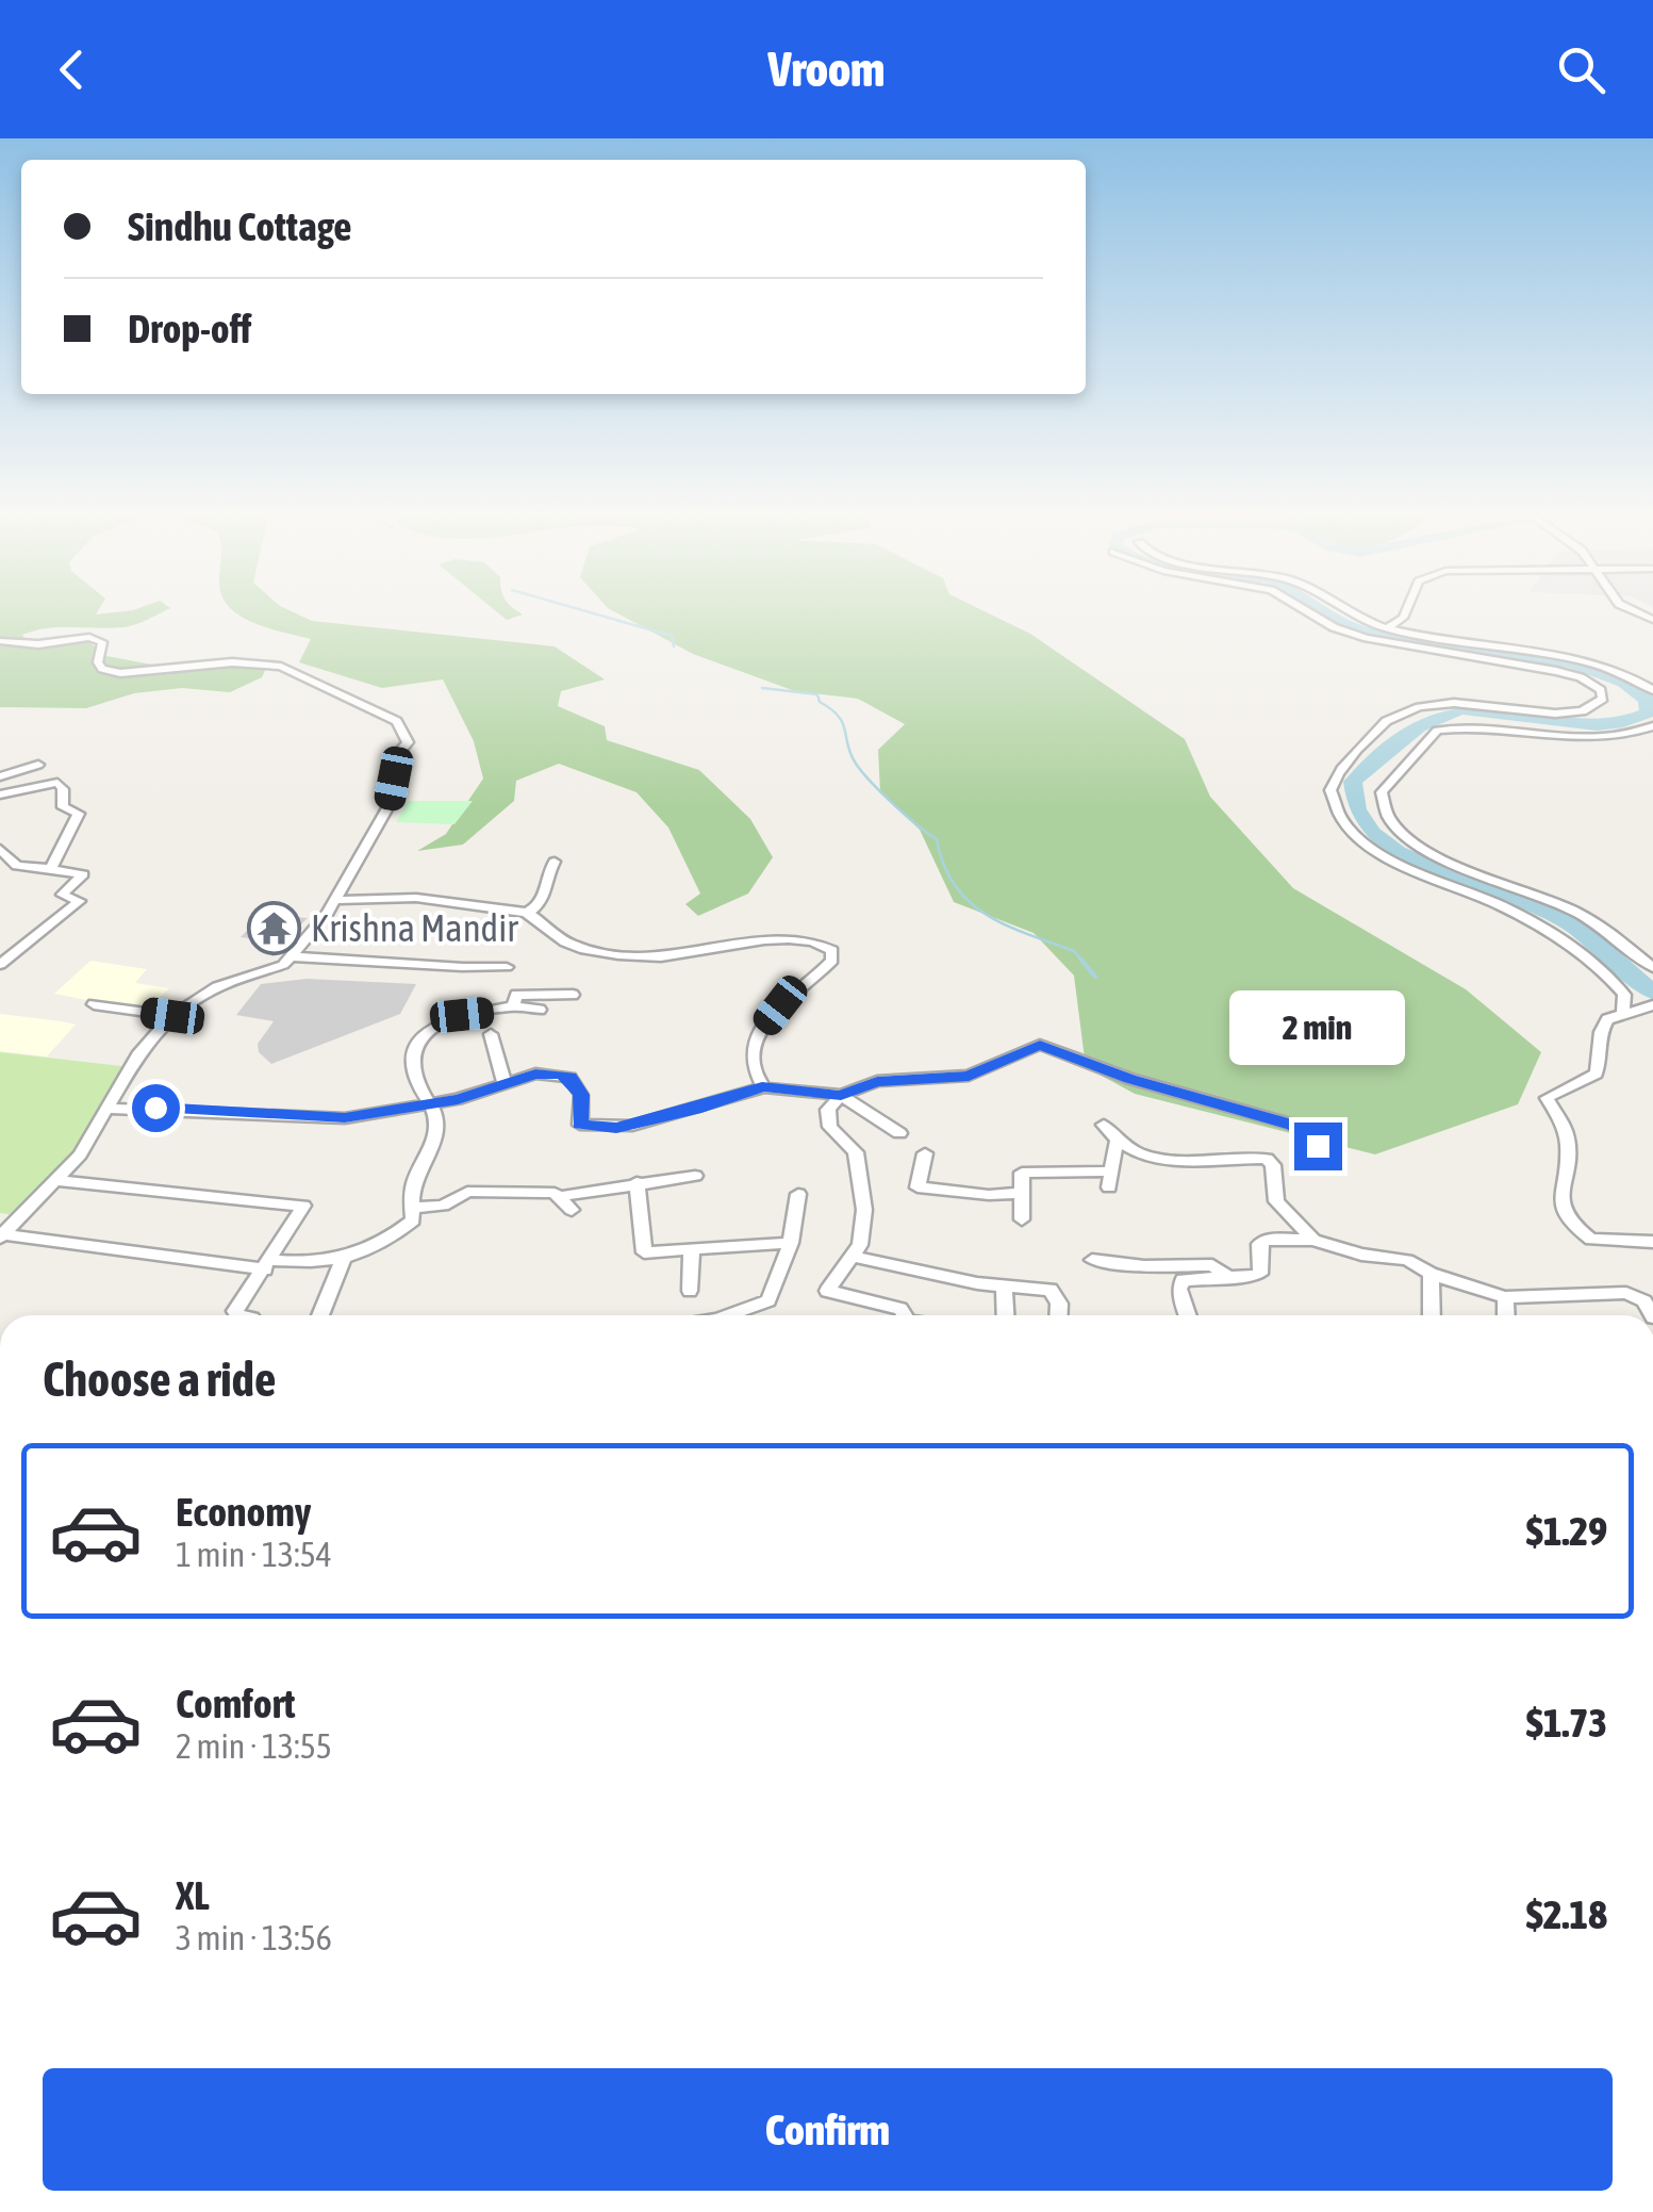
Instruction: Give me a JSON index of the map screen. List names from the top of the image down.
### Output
{
  "places": {
    "temple": ["Krishna Mandir"]
  },
  "page": {
    "header": "Vroom",
    "banner": ["Sindhu Cottage", "Drop-off"],
    "bubble": "2 min",
    "heading": "Choose a ride",
    "list": [
      {
        "name": "Economy",
        "note": "1 min · 13:54",
        "value": "$1.29"
      },
      {
        "name": "Comfort",
        "note": "2 min · 13:55",
        "value": "$1.73"
      },
      {
        "name": "XL",
        "note": "3 min · 13:56",
        "value": "$2.18"
      }
    ],
    "buttons": "Confirm"
  }
}
